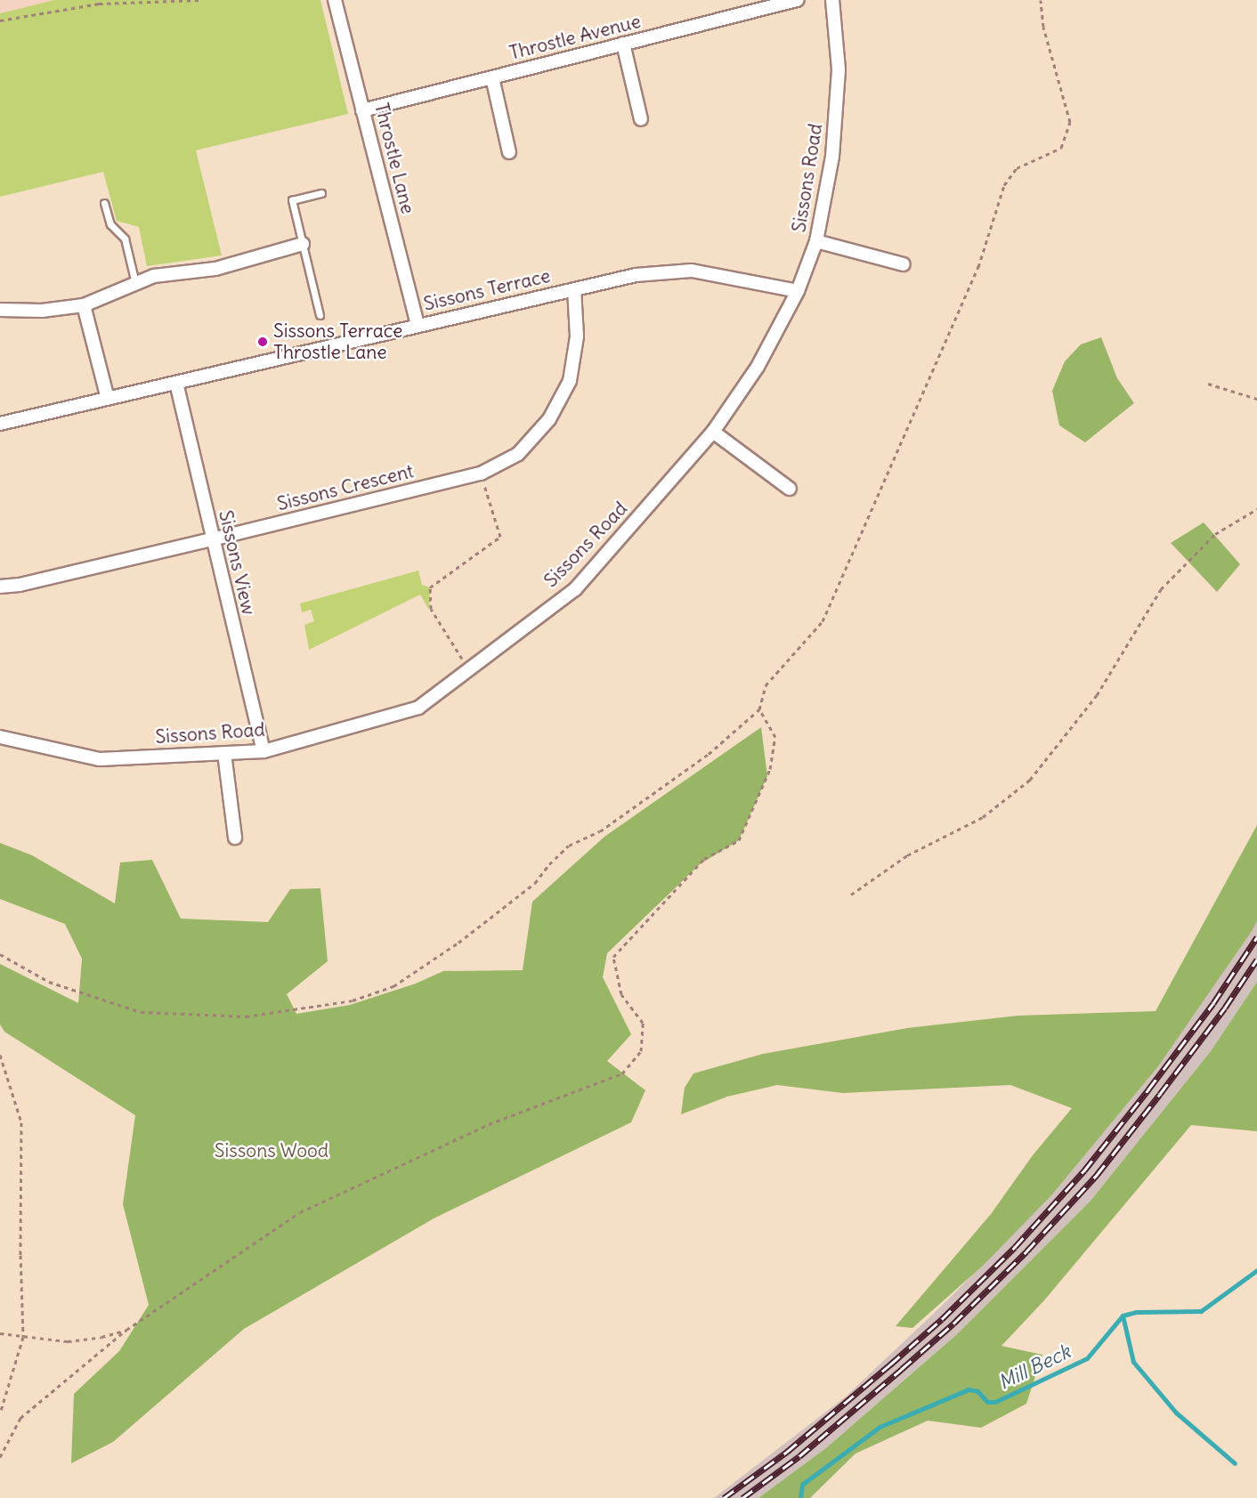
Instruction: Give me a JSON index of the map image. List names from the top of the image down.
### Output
{
  "streets": {
    "street": [
      "Throstle Avenue",
      "Throstle Lane",
      "Sissons Road",
      "Sissons Terrace",
      "Sissons Crescent",
      "Sissons View"
    ]
  },
  "crossings": [
    ["Throstle Avenue", "Throstle Lane"],
    ["Throstle Lane", "Sissons Terrace"],
    ["Sissons Road", "Sissons Terrace"],
    ["Sissons Road", "Sissons View"],
    ["Sissons Terrace", "Sissons Crescent"],
    ["Sissons Terrace", "Sissons View"],
    ["Sissons Crescent", "Sissons View"]
  ],
  "water": ["Mill Beck"],
  "parks": ["Sissons Wood"],
  "places": ["Sissons Terrace Throstle Lane"]
}
